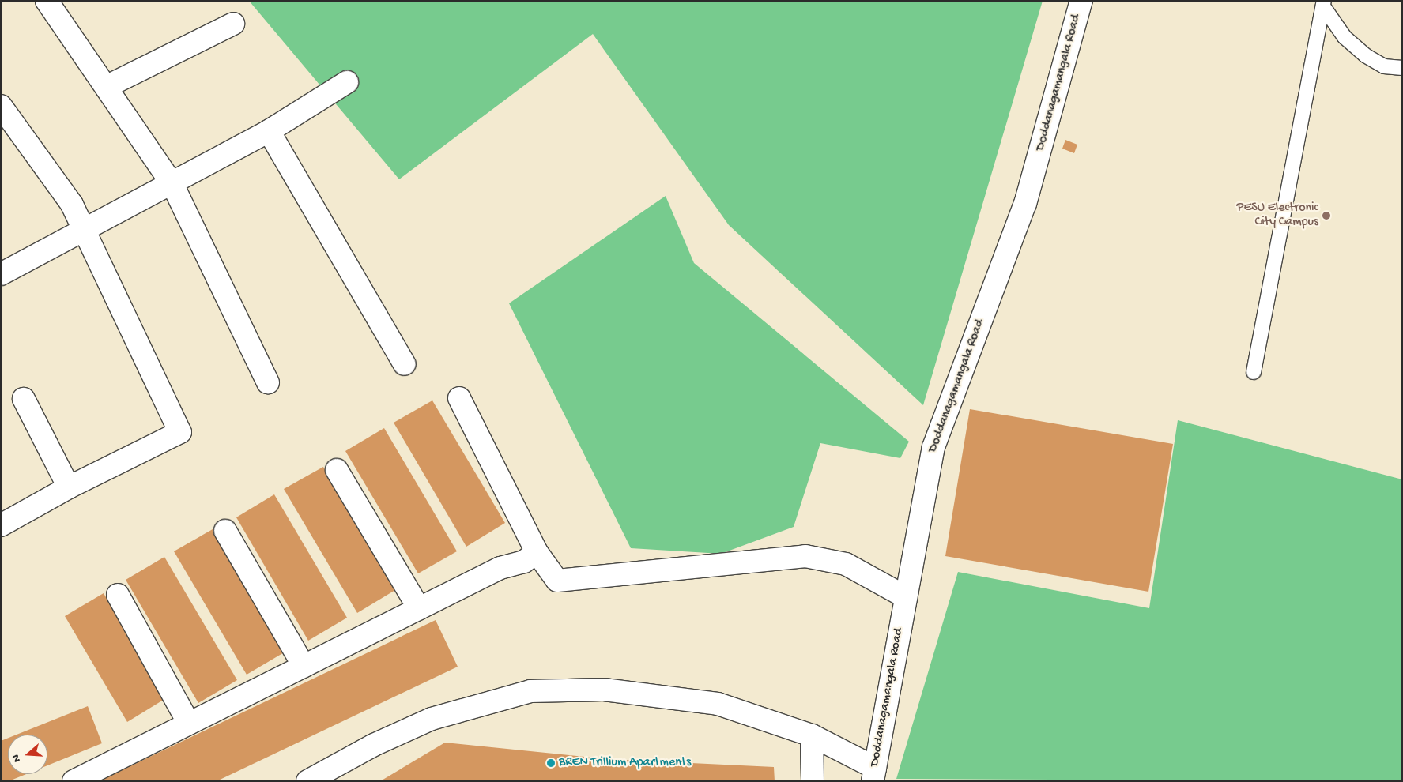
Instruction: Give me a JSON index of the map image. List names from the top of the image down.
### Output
{
  "streets": {
    "street": ["Doddanagamangala Road"]
  },
  "places": ["PESU Electronic City Campus", "BREN Trillium Apartments"],
  "north": "left"
}
